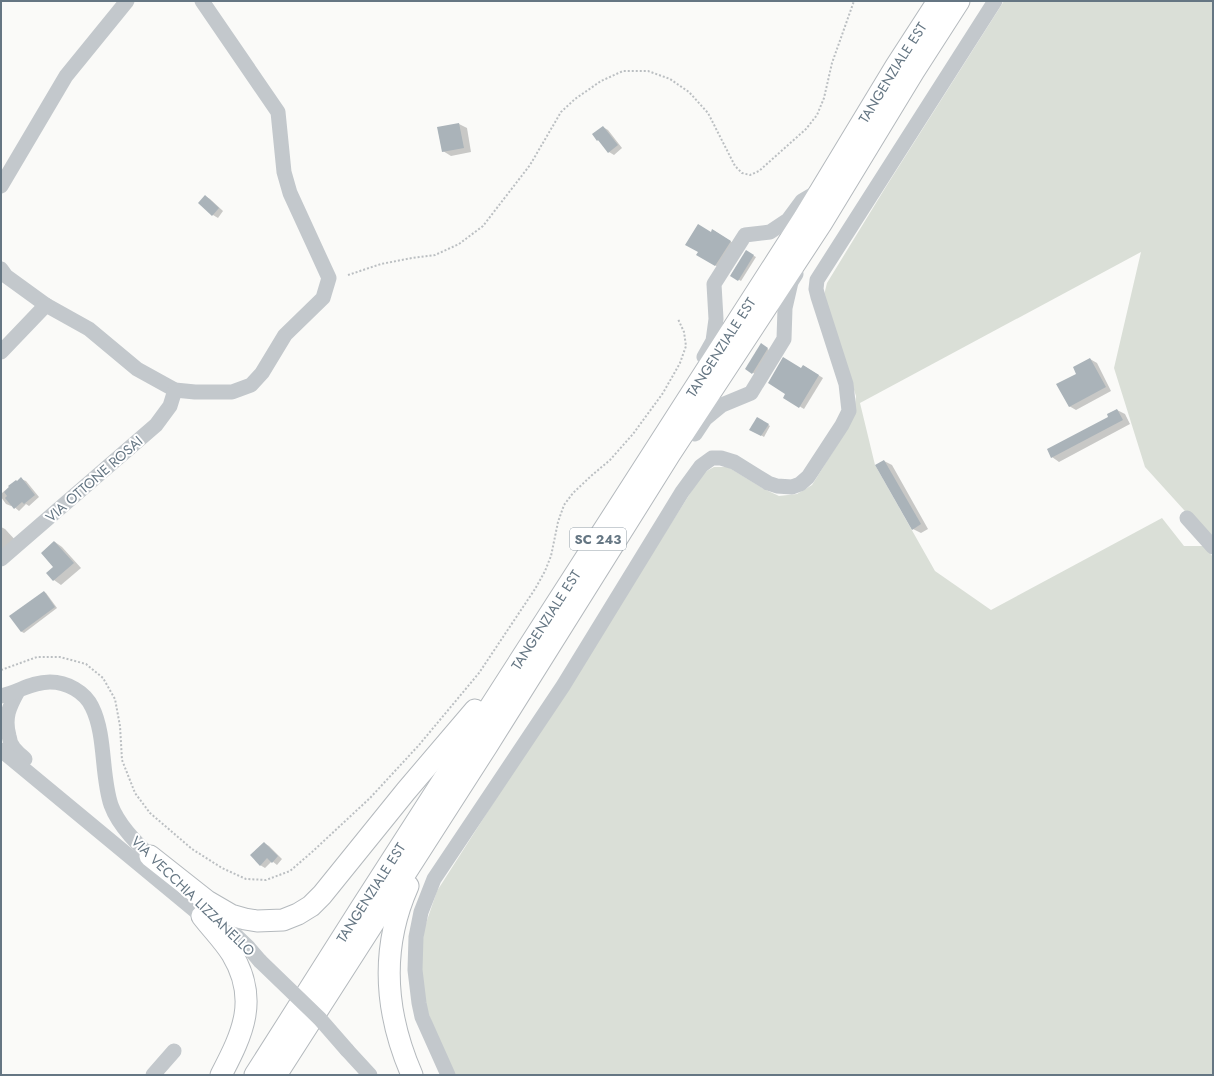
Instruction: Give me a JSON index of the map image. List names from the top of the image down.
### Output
{
  "streets": {
    "highway": ["TANGENZIALE EST", "SC 243"],
    "street": ["VIA OTTONE ROSAI", "VIA VECCHIA LIZZANELLO"]
  }
}
